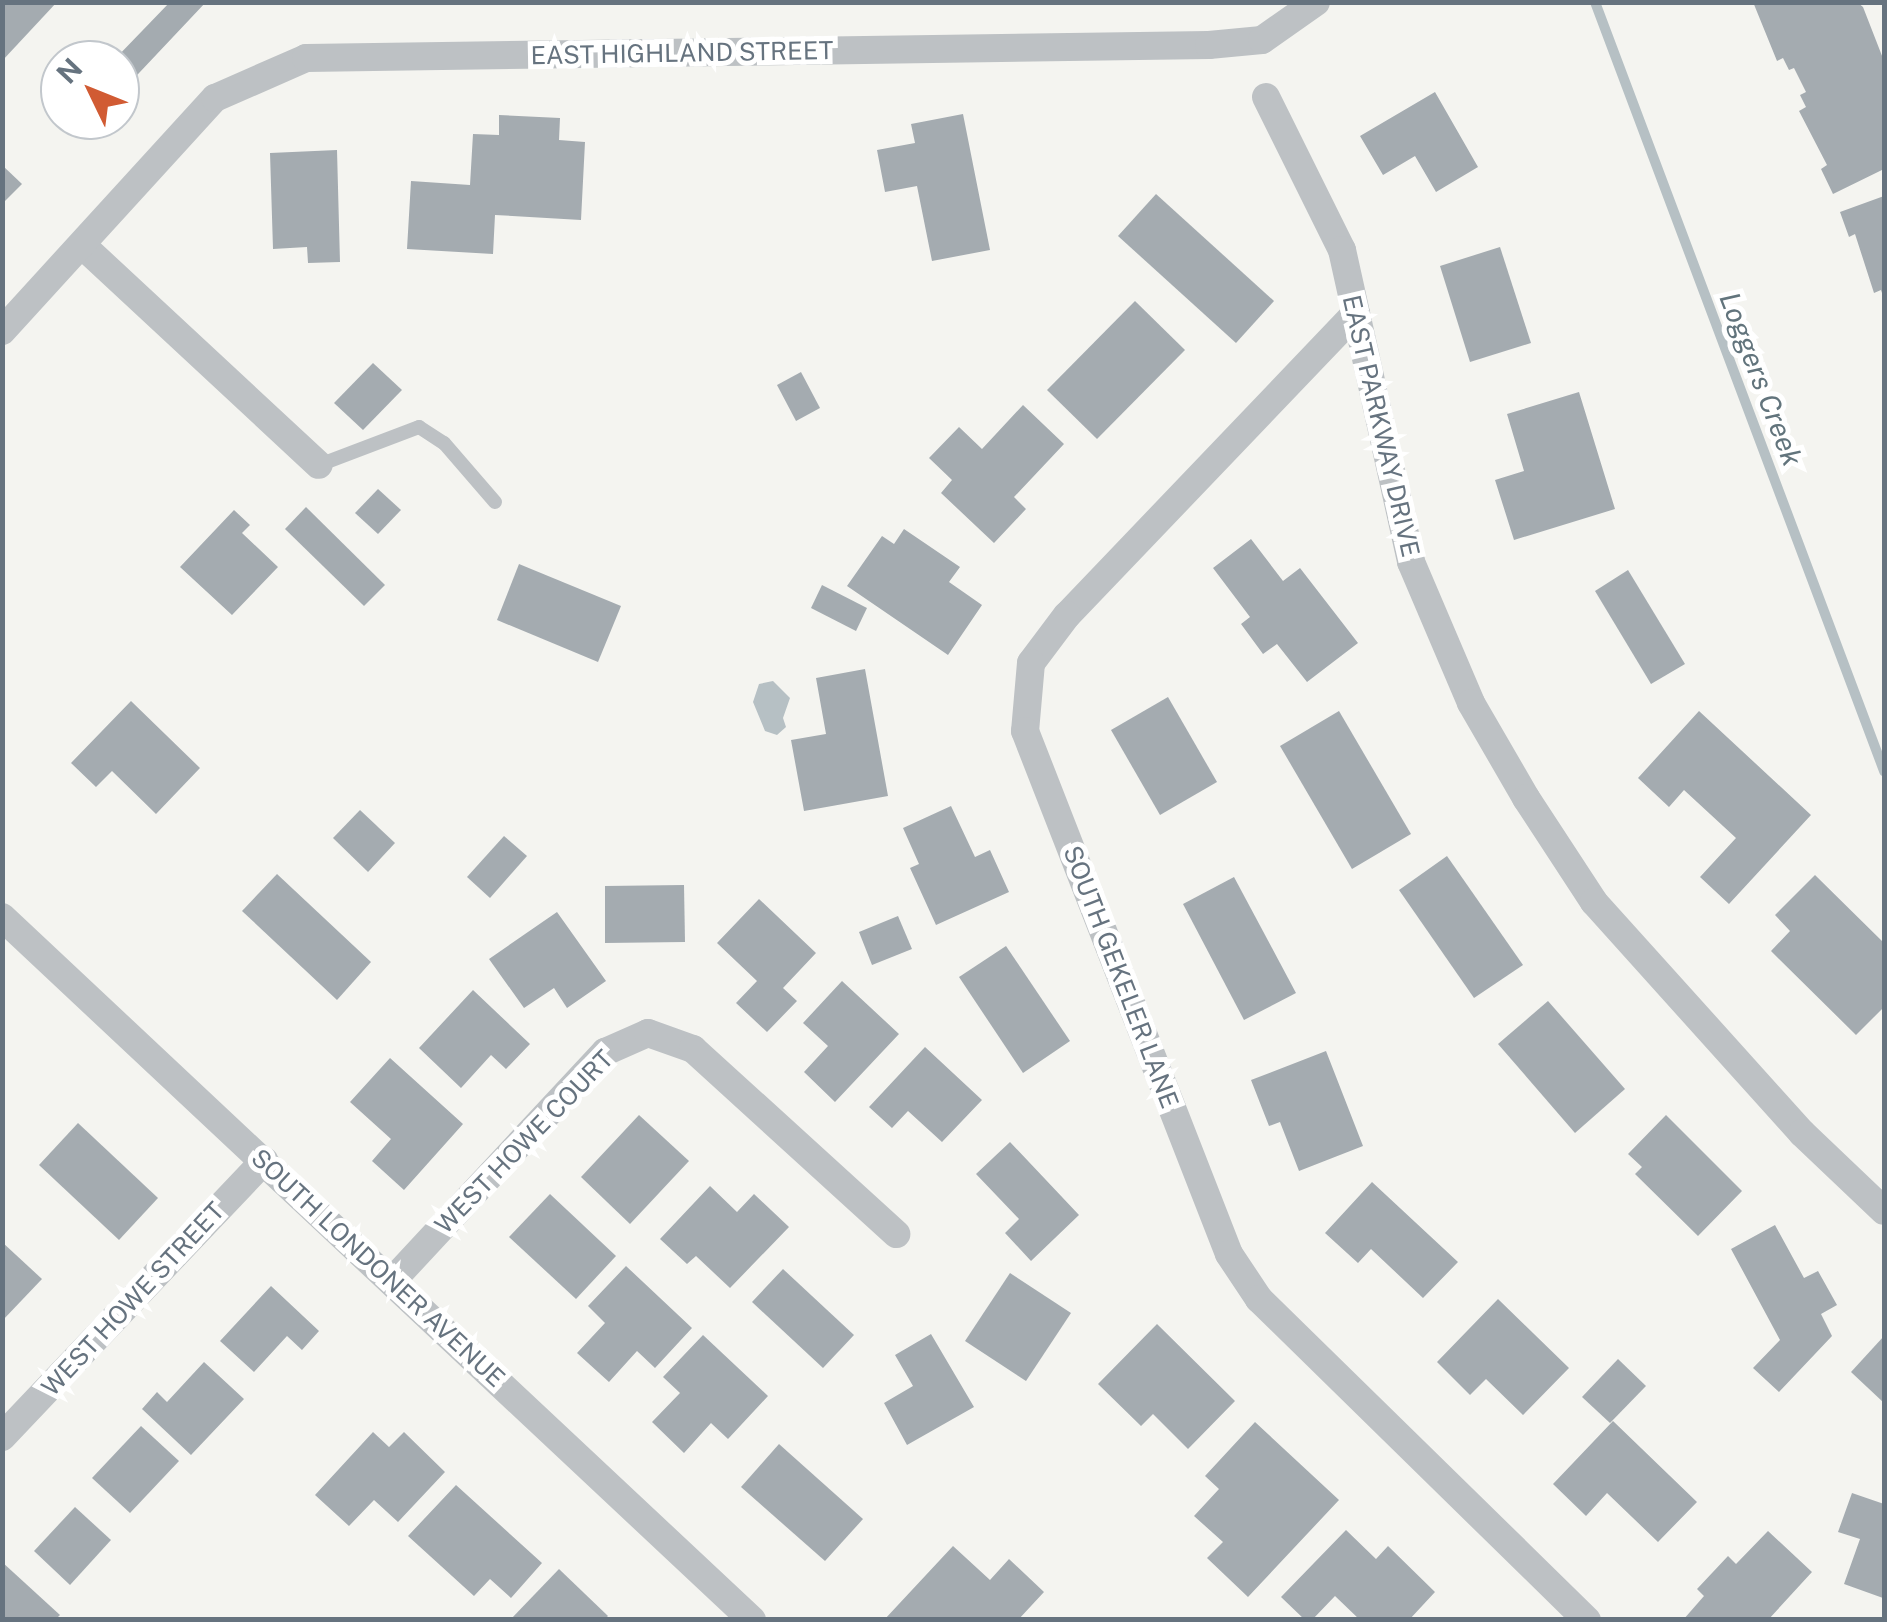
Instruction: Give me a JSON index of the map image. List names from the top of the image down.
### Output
{
  "streets": {
    "street": [
      "EAST HIGHLAND STREET",
      "EAST PARKWAY DRIVE",
      "SOUTH GEKELER LANE",
      "WEST HOWE COURT",
      "SOUTH LONDONER AVENUE",
      "WEST HOWE STREET"
    ]
  },
  "crossings": [
    ["EAST PARKWAY DRIVE", "SOUTH GEKELER LANE"],
    ["WEST HOWE COURT", "SOUTH LONDONER AVENUE"],
    ["SOUTH LONDONER AVENUE", "WEST HOWE STREET"]
  ],
  "water": ["Loggers Creek"],
  "north": "top left"
}
